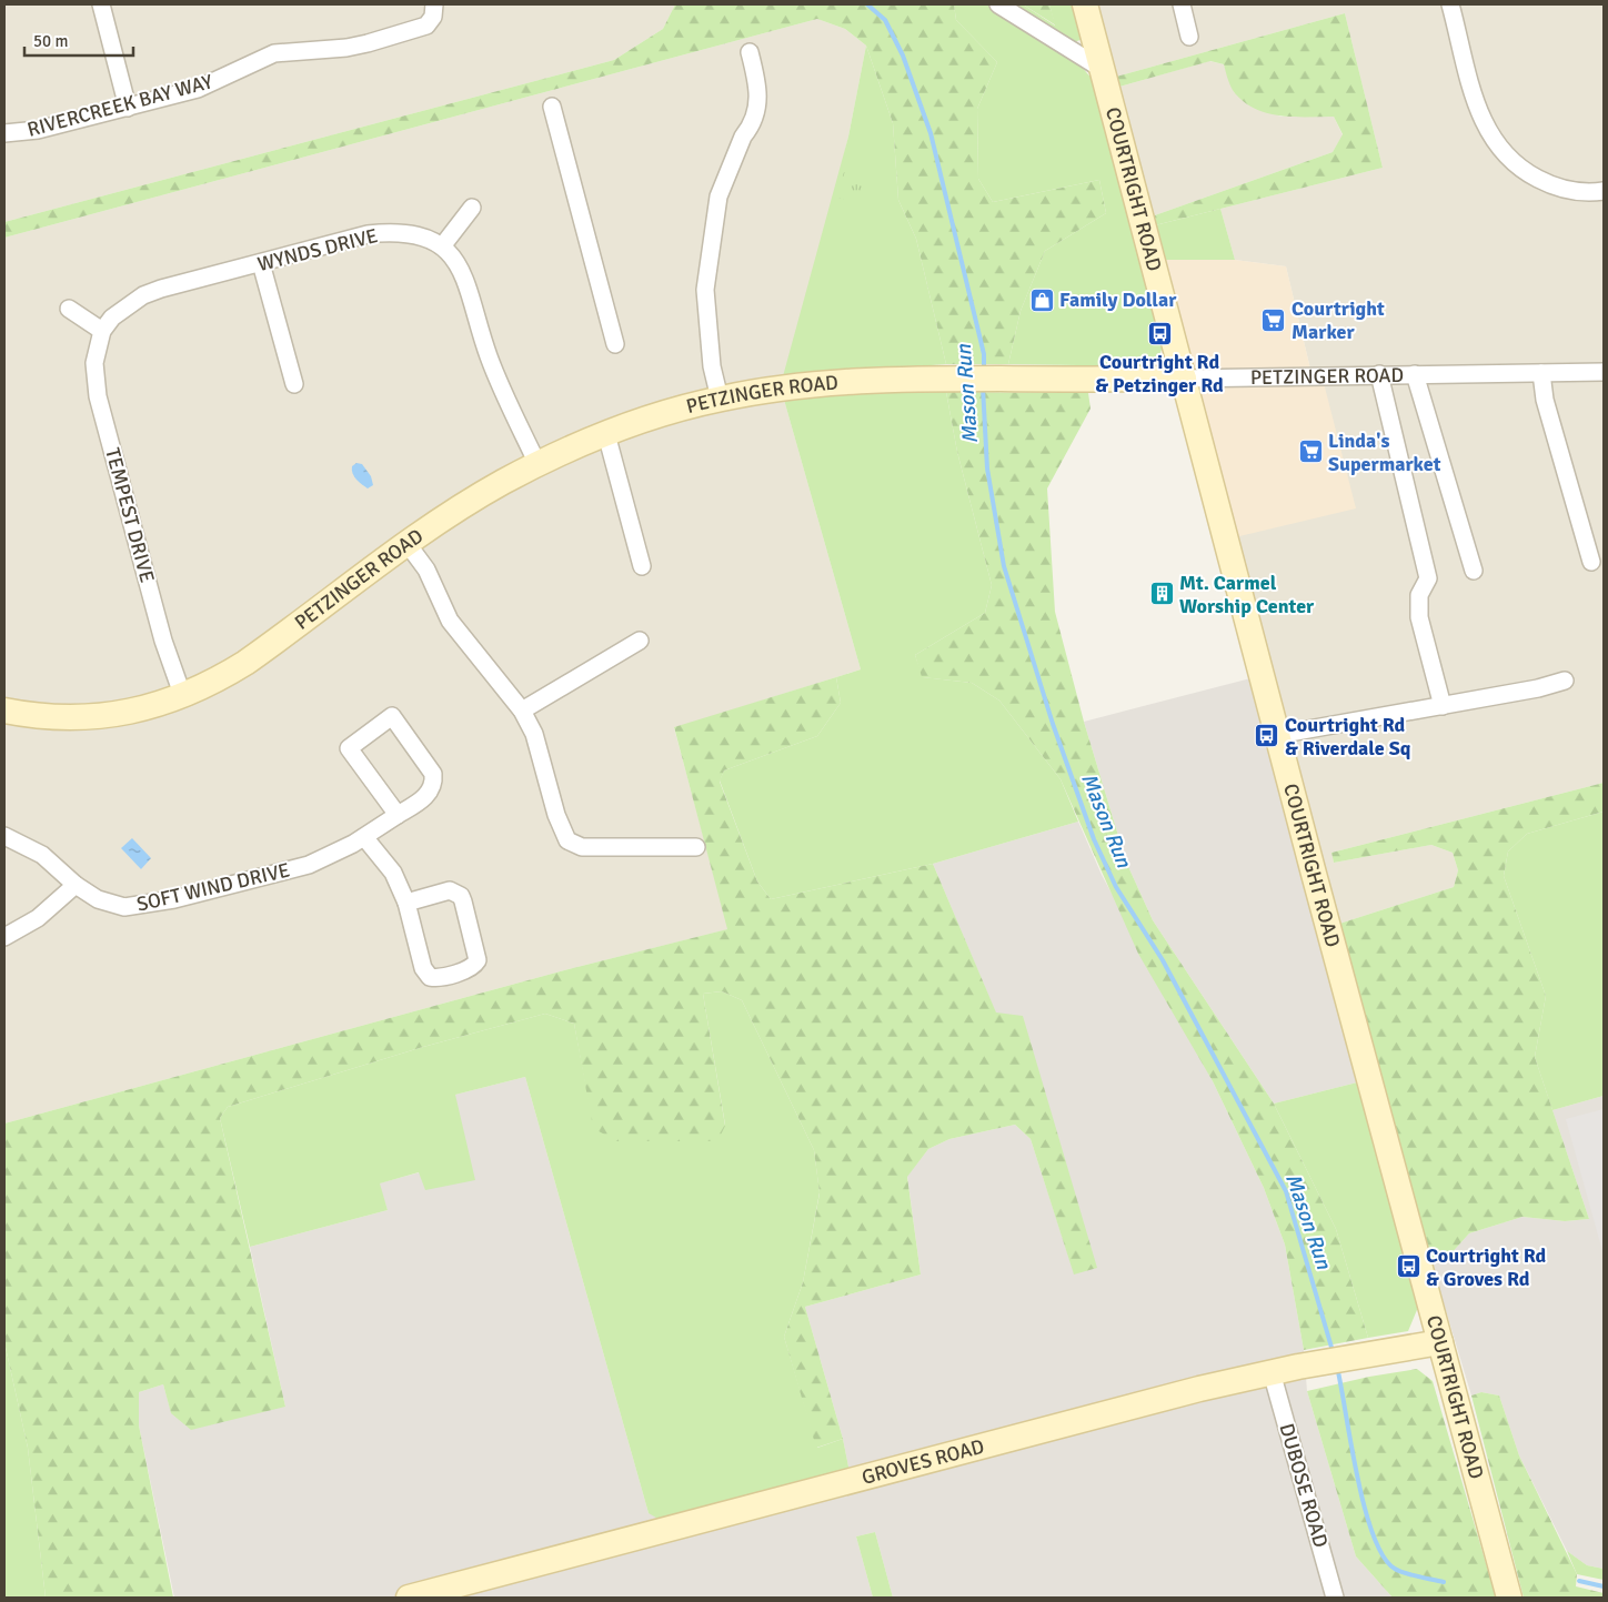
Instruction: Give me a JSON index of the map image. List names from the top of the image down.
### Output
{
  "streets": {
    "street": [
      "RIVERCREEK BAY WAY",
      "COURTRIGHT ROAD",
      "WYNDS DRIVE",
      "PETZINGER ROAD",
      "TEMPEST DRIVE",
      "SOFT WIND DRIVE",
      "GROVES ROAD",
      "DUBOSE ROAD"
    ]
  },
  "crossings": [
    ["COURTRIGHT ROAD", "PETZINGER ROAD"],
    ["COURTRIGHT ROAD", "GROVES ROAD"],
    ["WYNDS DRIVE", "PETZINGER ROAD"],
    ["WYNDS DRIVE", "TEMPEST DRIVE"],
    ["PETZINGER ROAD", "TEMPEST DRIVE"],
    ["GROVES ROAD", "DUBOSE ROAD"]
  ],
  "water": ["Mason Run"],
  "places": {
    "shop": ["Family Dollar"],
    "supermarket": ["Courtright Marker", "Linda's Supermarket"],
    "bus stop": ["Courtright Rd & Petzinger Rd", "Courtright Rd & Riverdale Sq", "Courtright Rd & Groves Rd"],
    "building": ["Mt. Carmel Worship Center"]
  },
  "scale_bar": "50 m"
}
